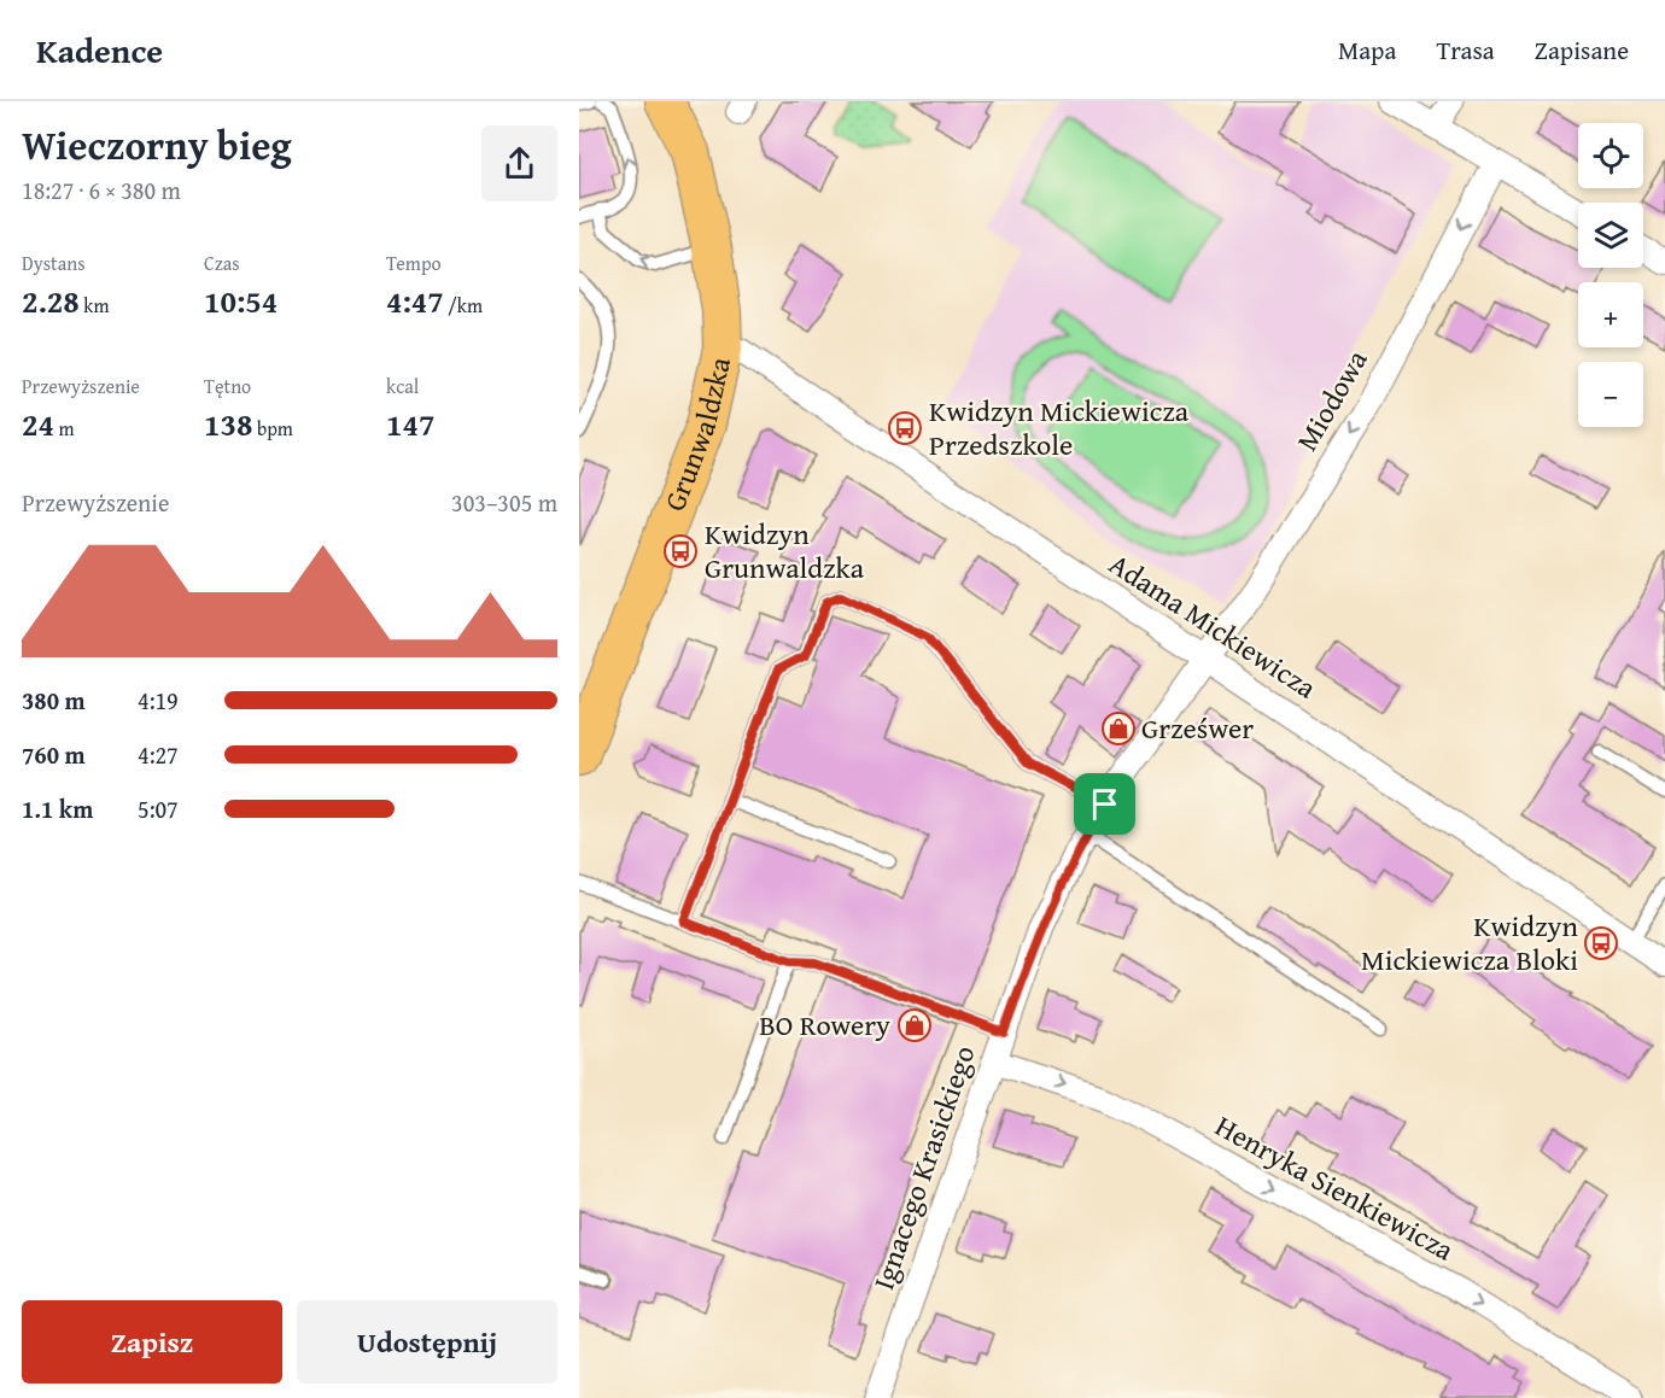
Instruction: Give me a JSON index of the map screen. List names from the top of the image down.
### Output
{
  "streets": {
    "main road": ["Grunwaldzka"],
    "street": [
      "Miodowa",
      "Adama Mickiewicza",
      "Ignacego Krasickiego",
      "Henryka Sienkiewicza"
    ]
  },
  "crossings": [
    ["Miodowa", "Adama Mickiewicza"],
    ["Miodowa", "Ignacego Krasickiego"],
    ["Grunwaldzka", "Adama Mickiewicza"],
    ["Adama Mickiewicza", "Ignacego Krasickiego"],
    ["Ignacego Krasickiego", "Henryka Sienkiewicza"]
  ],
  "one_way": ["Miodowa", "Henryka Sienkiewicza"],
  "places": {
    "bus stop": ["Kwidzyn Mickiewicza Przedszkole", "Kwidzyn Grunwaldzka", "Kwidzyn Mickiewicza Bloki"],
    "shop": ["Grześwer", "BO Rowery"]
  },
  "page": {
    "header": "Kadence",
    "nav": ["Mapa", "Trasa", "Zapisane"],
    "heading": ["Wieczorny bieg", "18:27 · 6 × 380 m"],
    "map_buttons": ["+", "−"],
    "stats": [
      ["Dystans", "2.28 km"],
      ["Czas", "10:54"],
      ["Tempo", "4:47 /km"],
      ["Przewyższenie", "24 m"],
      ["Tętno", "138 bpm"],
      ["kcal", "147"]
    ],
    "chart": ["Przewyższenie", "303–305 m"],
    "list": [
      {
        "name": "380 m",
        "note": "4:19"
      },
      {
        "name": "760 m",
        "note": "4:27"
      },
      {
        "name": "1.1 km",
        "note": "5:07"
      }
    ],
    "buttons": ["Zapisz", "Udostępnij"]
  }
}
